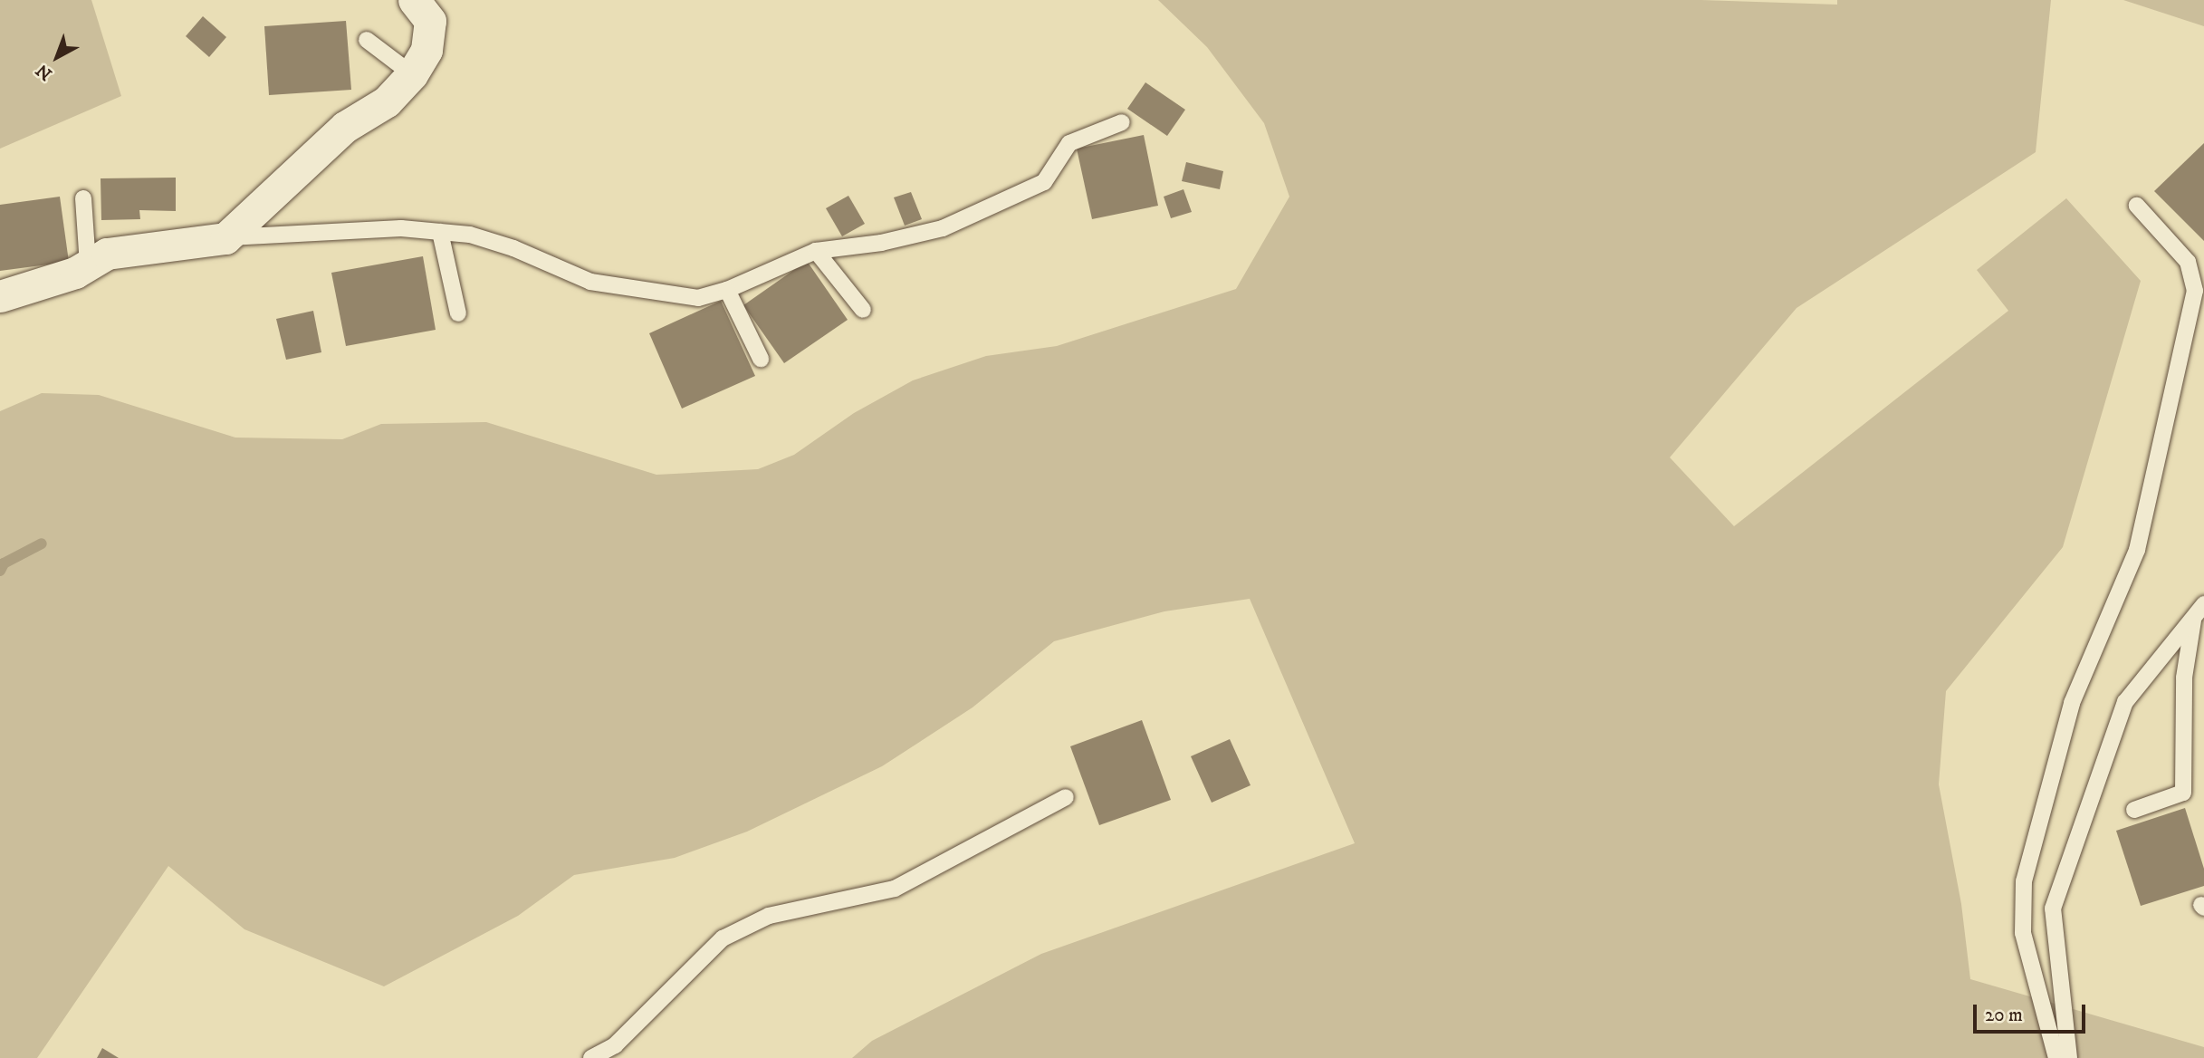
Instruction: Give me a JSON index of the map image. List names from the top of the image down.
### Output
{
  "scale_bar": "20 m",
  "north": "bottom left"
}
